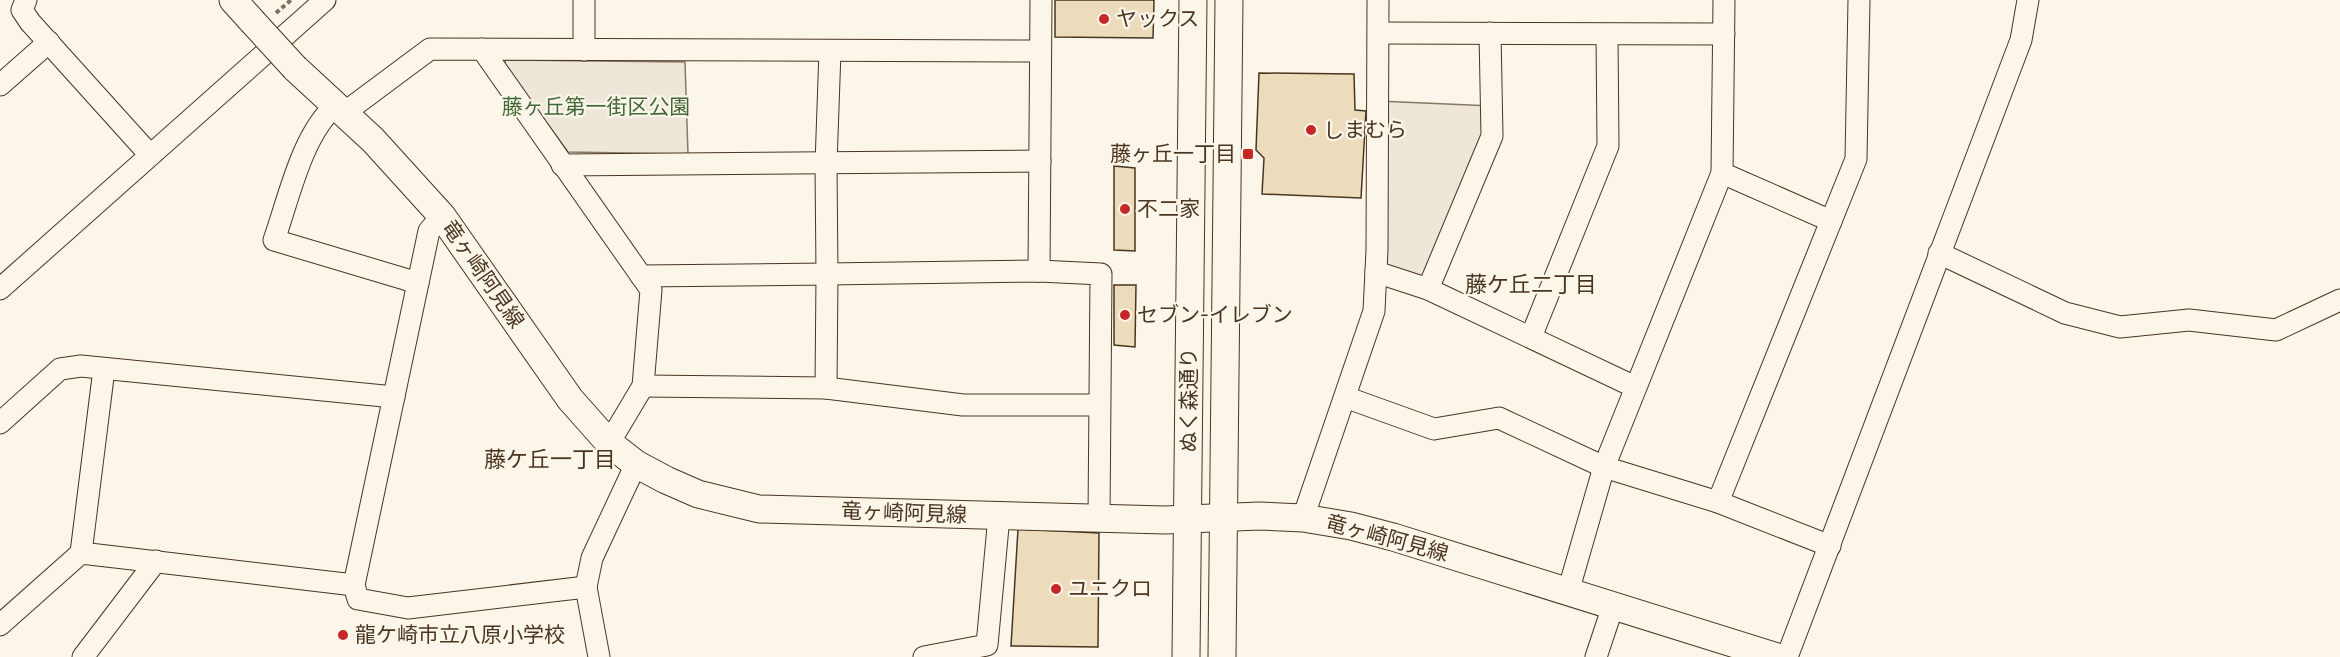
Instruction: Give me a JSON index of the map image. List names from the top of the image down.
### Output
{
  "streets": {
    "main road": ["竜ヶ崎阿見線", "ぬく森通り"]
  },
  "crossings": [
    ["竜ヶ崎阿見線", "ぬく森通り"]
  ],
  "districts": ["藤ケ丘二丁目", "藤ケ丘一丁目"],
  "parks": ["藤ヶ丘第一街区公園"],
  "places": {
    "other": [
      "ヤックス",
      "しまむら",
      "不二家",
      "セブン-イレブン",
      "ユニクロ",
      "龍ケ崎市立八原小学校"
    ],
    "transit": ["藤ヶ丘一丁目"]
  }
}
